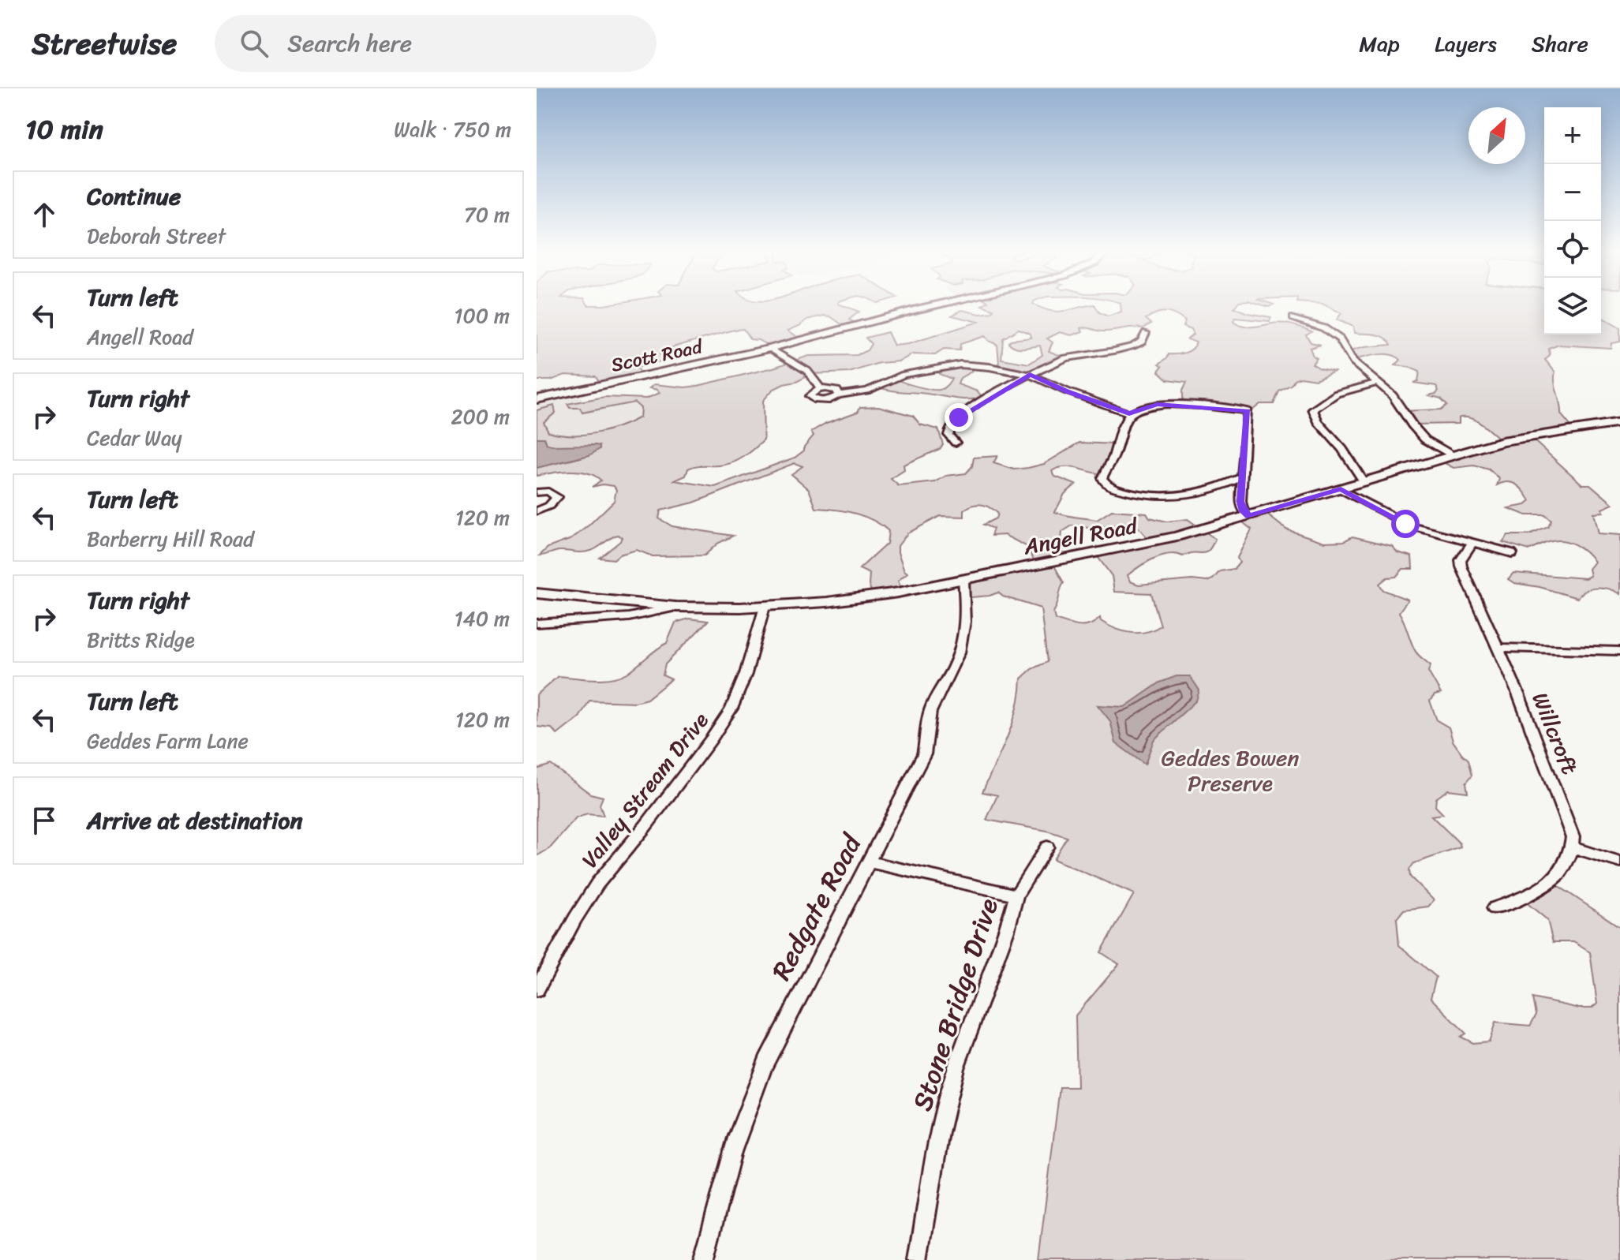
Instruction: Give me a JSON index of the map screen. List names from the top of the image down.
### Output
{
  "streets": {
    "main road": ["Scott Road", "Angell Road"],
    "street": [
      "Willcroft",
      "Valley Stream Drive",
      "Redgate Road",
      "Stone Bridge Drive"
    ]
  },
  "crossings": [
    ["Angell Road", "Valley Stream Drive"],
    ["Angell Road", "Redgate Road"]
  ],
  "parks": ["Geddes Bowen Preserve"],
  "north": "top right",
  "page": {
    "header": "Streetwise",
    "search": "Search here",
    "nav": ["Map", "Layers", "Share"],
    "heading": ["10 min", "Walk · 750 m"],
    "map_buttons": ["+", "−"],
    "list": [
      ["Continue", "Deborah Street", "70 m"],
      ["Turn left", "Angell Road", "100 m"],
      ["Turn right", "Cedar Way", "200 m"],
      ["Turn left", "Barberry Hill Road", "120 m"],
      ["Turn right", "Britts Ridge", "140 m"],
      ["Turn left", "Geddes Farm Lane", "120 m"],
      "Arrive at destination"
    ]
  }
}
